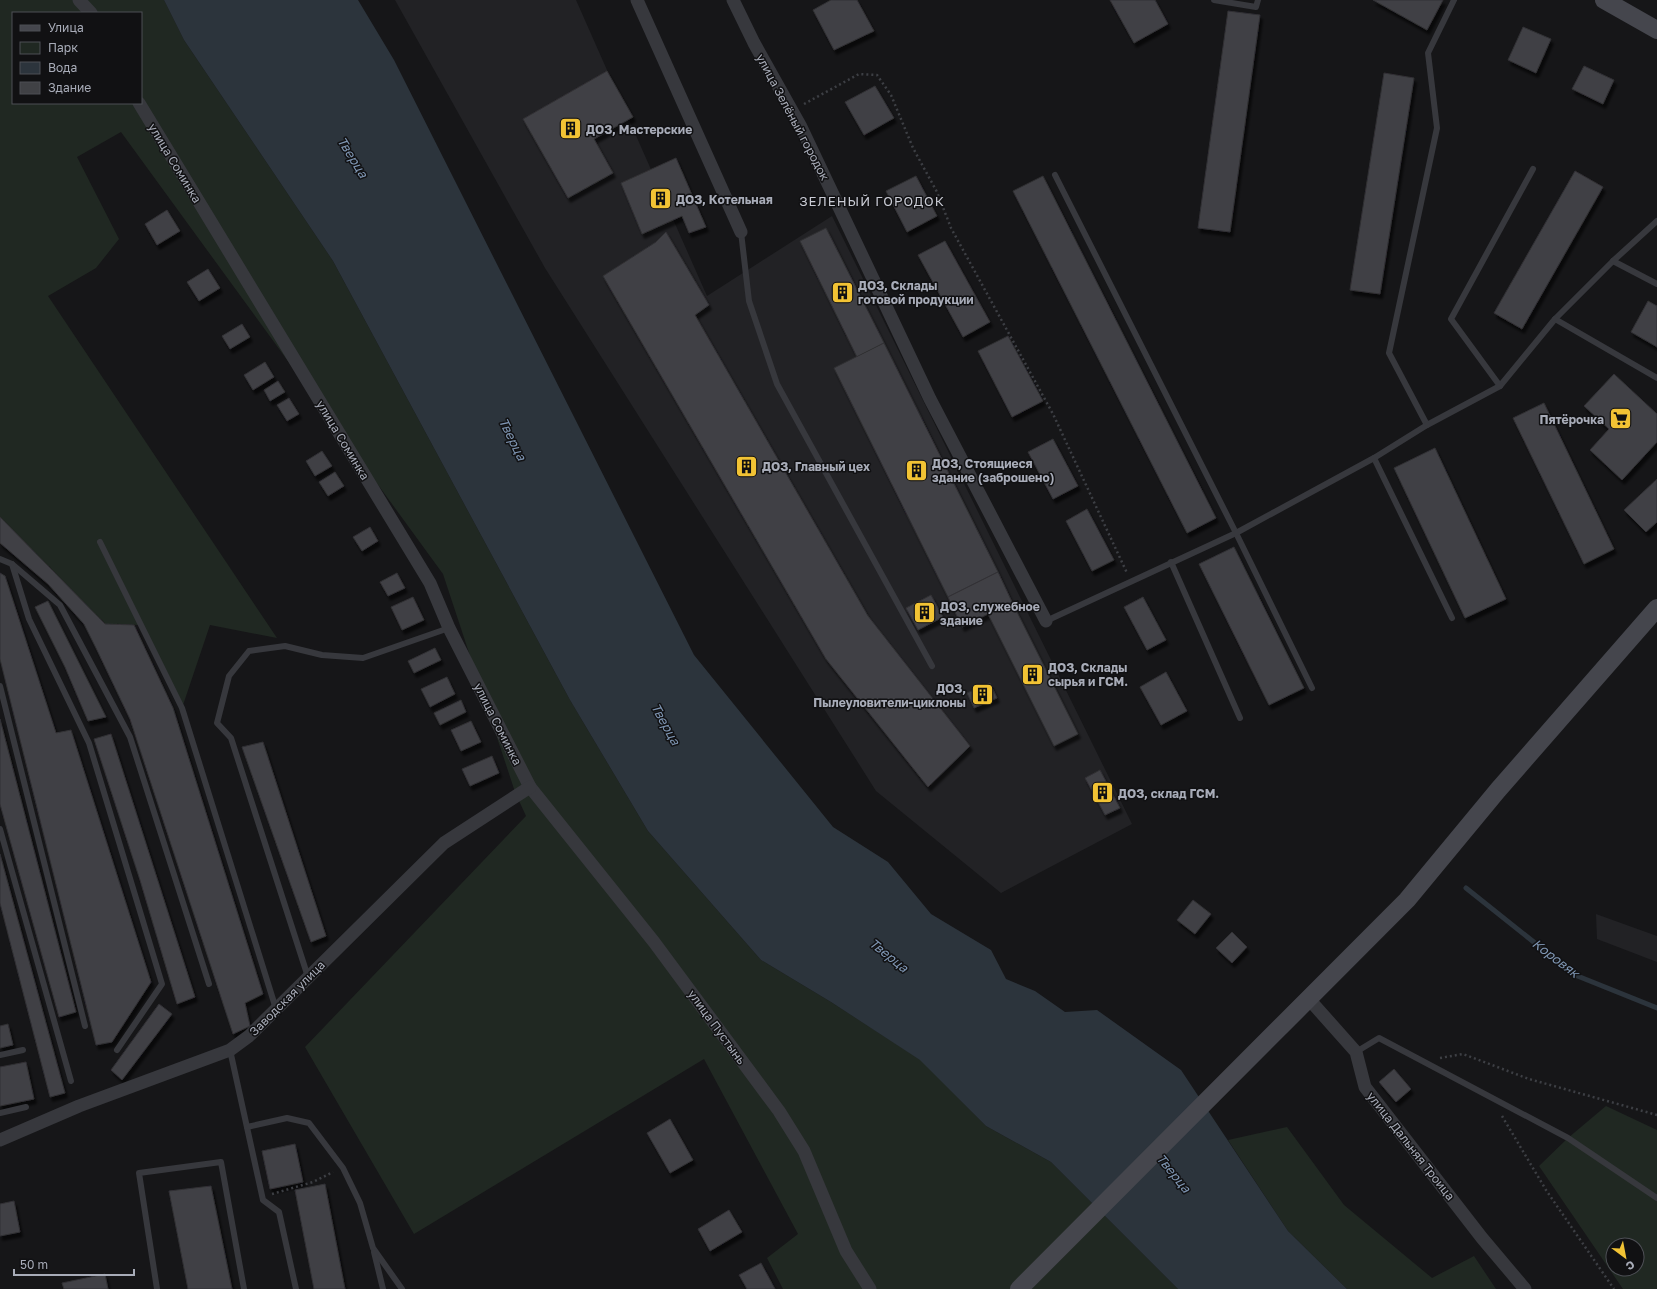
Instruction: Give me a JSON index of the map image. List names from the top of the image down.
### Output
{
  "streets": {
    "street": [
      "улица Зелёный городок",
      "улица Соминка",
      "Заводская улица",
      "улица Пустынь",
      "улица Дальняя Троица"
    ]
  },
  "crossings": [
    ["улица Соминка", "Заводская улица"],
    ["улица Соминка", "улица Пустынь"],
    ["Заводская улица", "улица Пустынь"]
  ],
  "districts": ["ЗЕЛЕНЫЙ ГОРОДОК"],
  "water": ["Тверца", "Коровяк"],
  "places": {
    "building": [
      "ДОЗ, Мастерские",
      "ДОЗ, Котельная",
      "ДОЗ, Склады готовой продукции",
      "ДОЗ, Главный цех",
      "ДОЗ, Стоящиеся здание (заброшено)",
      "ДОЗ, служебное здание",
      "ДОЗ, Склады сырья и ГСМ.",
      "ДОЗ, Пылеуловители-циклоны",
      "ДОЗ, склад ГСМ."
    ],
    "supermarket": ["Пятёрочка"]
  },
  "legend": [
    "Улица",
    "Парк",
    "Вода",
    "Здание"
  ],
  "scale_bar": "50 m",
  "north": "bottom right"
}
